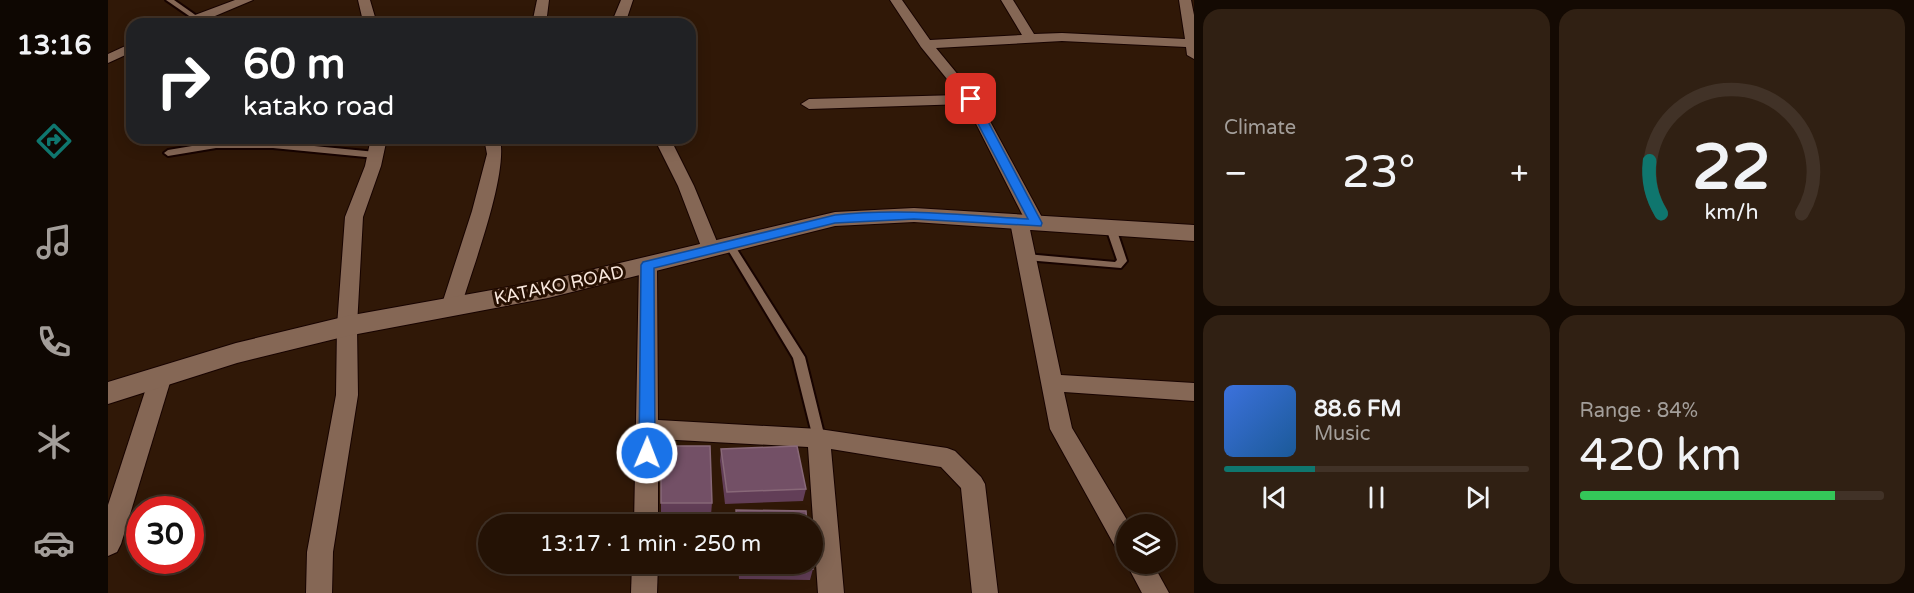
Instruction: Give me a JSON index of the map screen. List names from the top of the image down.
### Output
{
  "streets": {
    "street": ["KATAKO ROAD"]
  },
  "page": {
    "tabs": "13:16",
    "tile": [
      "Climate",
      ["Range · 84%", "420 km"]
    ],
    "turn": ["60 m", "katako road"],
    "heat": ["−", "23°", "+"],
    "song": ["88.6 FM", "Music"],
    "limit": "30",
    "trip": "13:17 · 1 min · 250 m",
    "gauge": ["22", "km/h"]
  }
}
